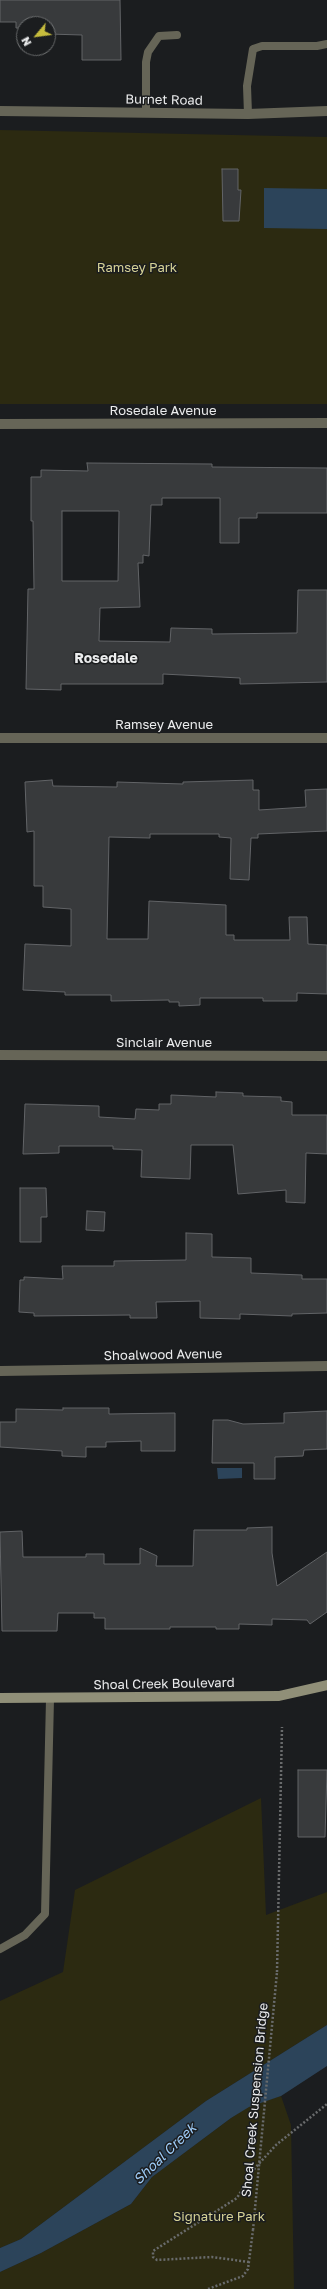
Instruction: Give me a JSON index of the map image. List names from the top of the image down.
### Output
{
  "streets": {
    "street": [
      "Burnet Road",
      "Rosedale Avenue",
      "Ramsey Avenue",
      "Sinclair Avenue",
      "Shoalwood Avenue",
      "Shoal Creek Boulevard"
    ],
    "path": ["Shoal Creek Suspension Bridge"]
  },
  "districts": ["Rosedale"],
  "water": ["Shoal Creek"],
  "parks": ["Ramsey Park", "Signature Park"],
  "north": "bottom left"
}
